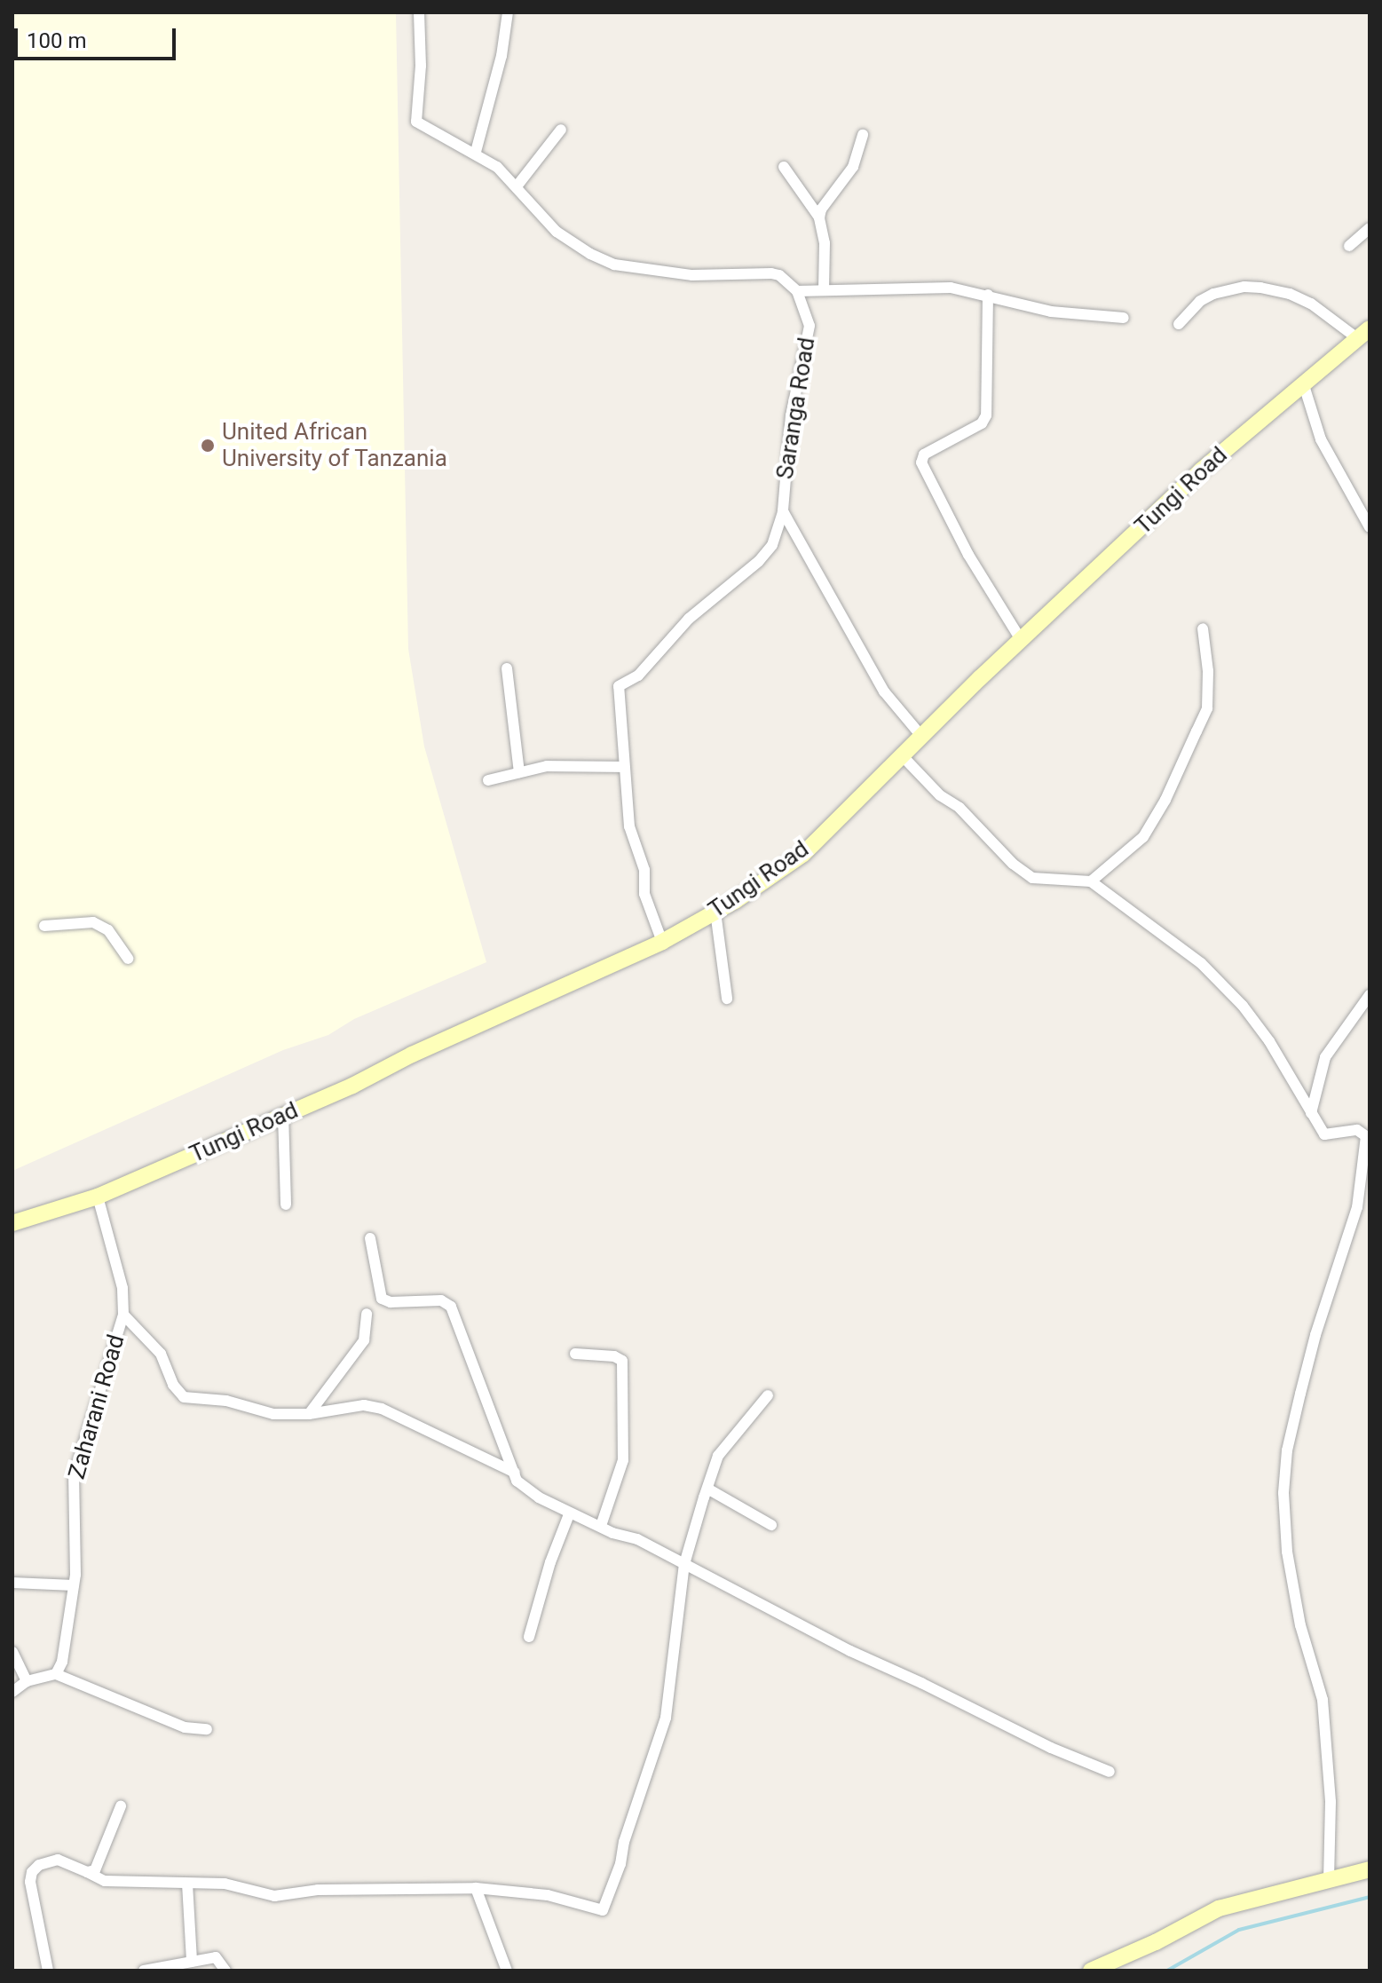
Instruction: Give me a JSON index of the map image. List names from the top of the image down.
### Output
{
  "streets": {
    "main road": ["Tungi Road"],
    "street": ["Saranga Road", "Zaharani Road"]
  },
  "crossings": [
    ["Saranga Road", "Tungi Road"],
    ["Tungi Road", "Zaharani Road"]
  ],
  "places": ["United African University of Tanzania"],
  "scale_bar": "100 m"
}
